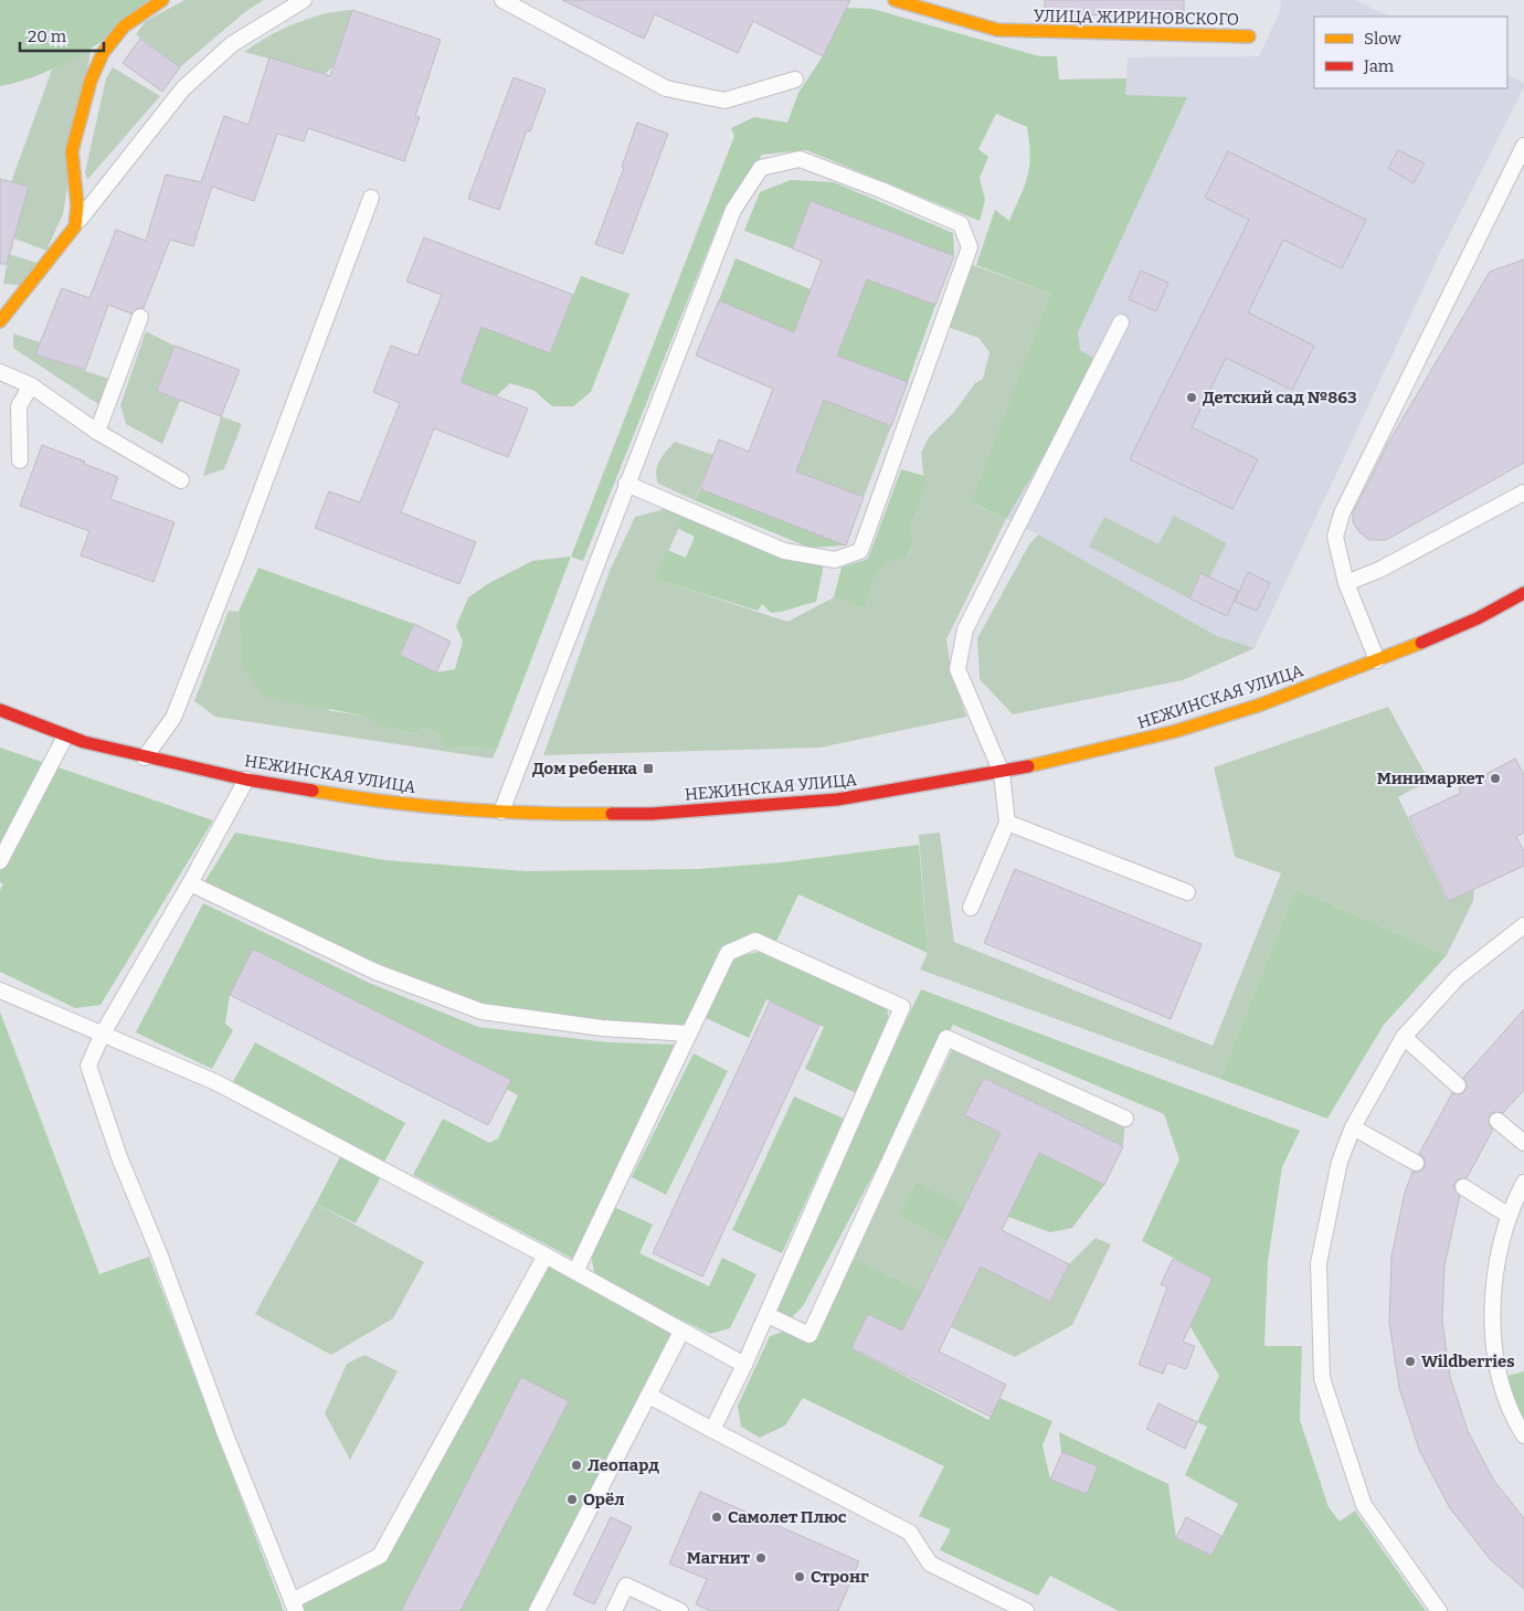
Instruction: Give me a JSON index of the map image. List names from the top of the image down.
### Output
{
  "streets": {
    "street": ["УЛИЦА ЖИРИНОВСКОГО", "НЕЖИНСКАЯ УЛИЦА"]
  },
  "places": {
    "other": [
      "Детский сад №863",
      "Минимаркет",
      "Wildberries",
      "Леопард",
      "Орёл",
      "Самолет Плюс",
      "Магнит",
      "Стронг"
    ],
    "transit": ["Дом ребенка"]
  },
  "legend": ["Slow", "Jam"],
  "scale_bar": "20 m"
}
